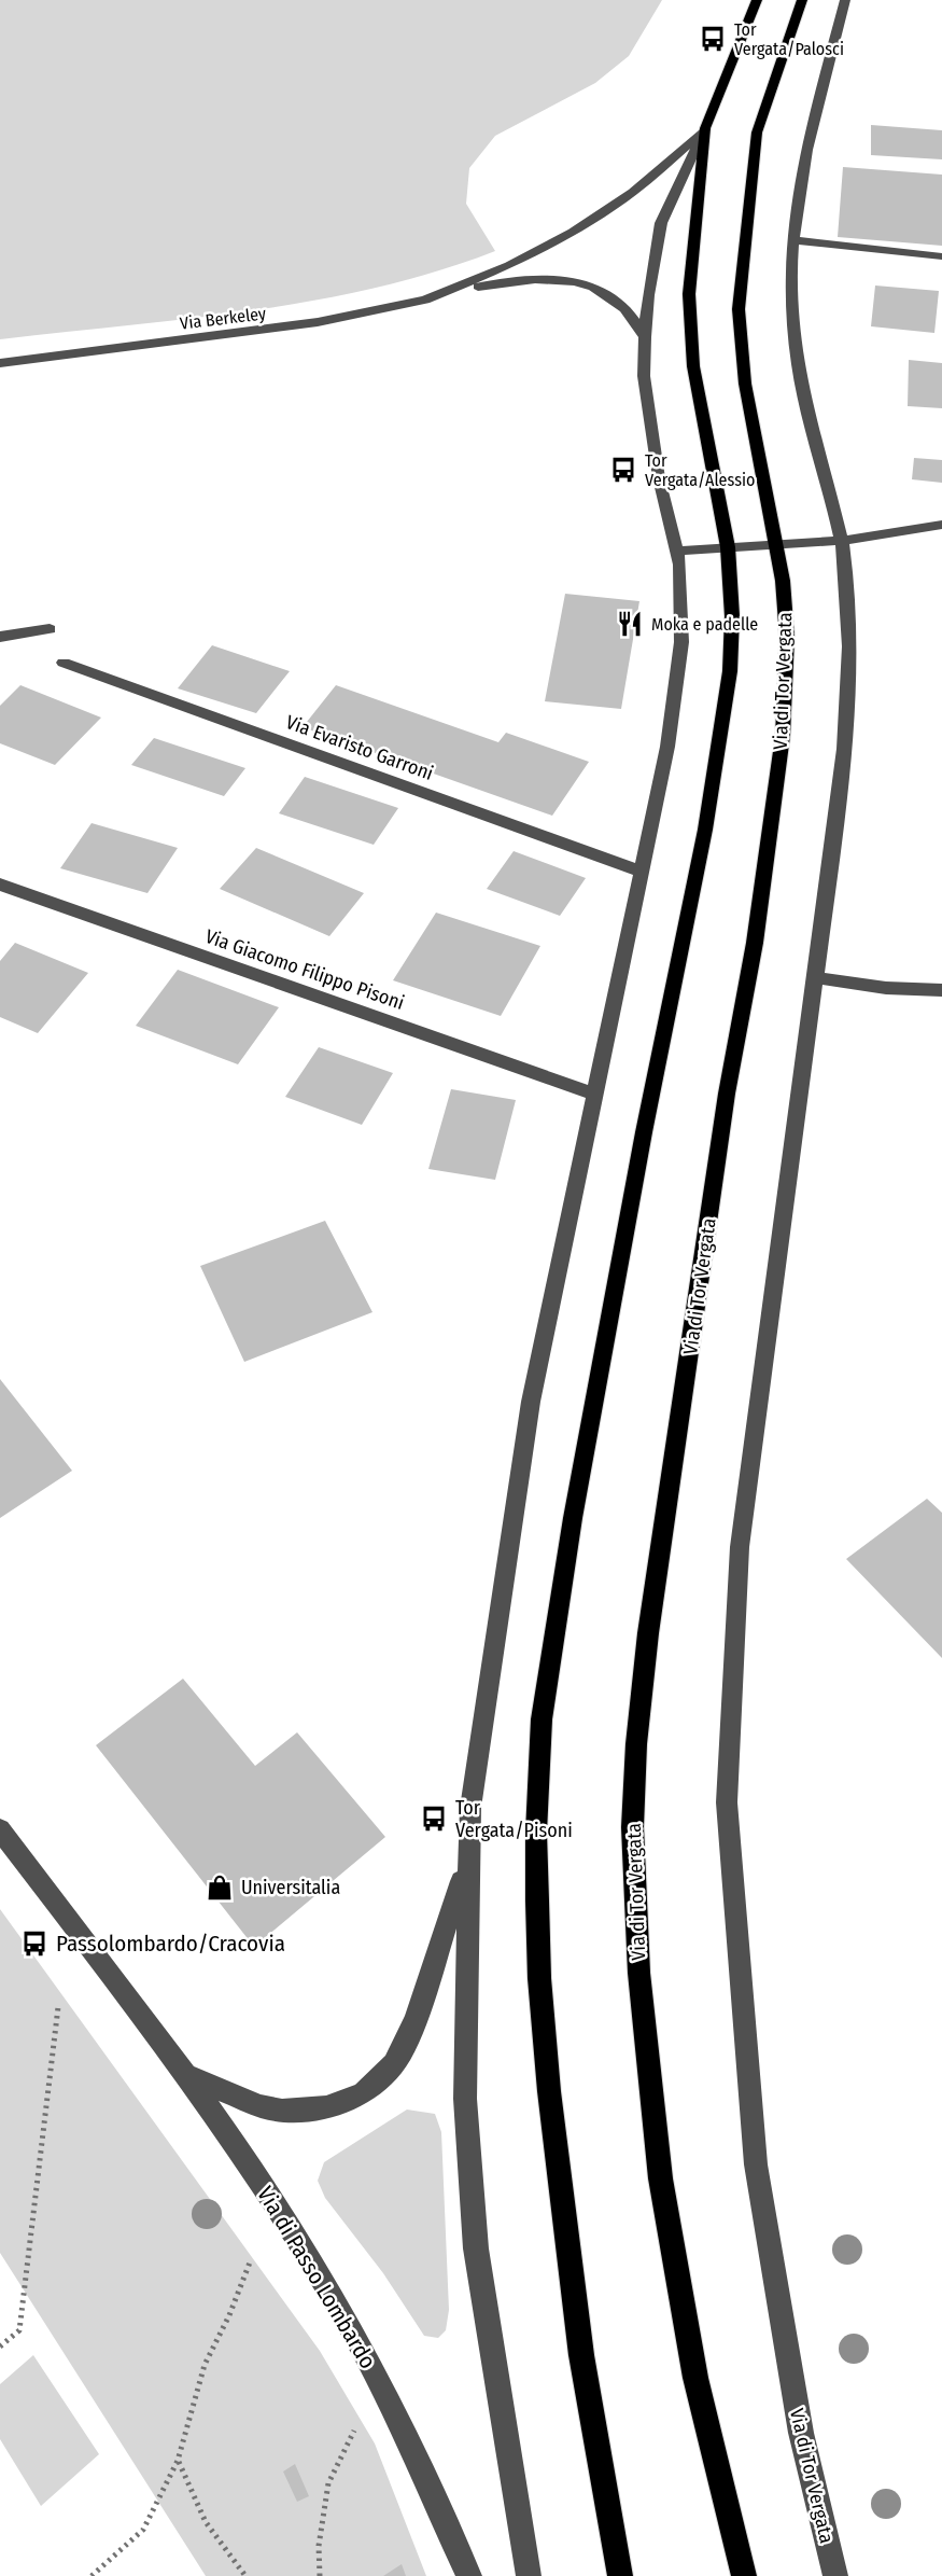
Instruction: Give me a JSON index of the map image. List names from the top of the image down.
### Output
{
  "streets": {
    "main road": ["Via di Tor Vergata"],
    "street": [
      "Via Berkeley",
      "Via Evaristo Garroni",
      "Via Giacomo Filippo Pisoni",
      "Via di Passo Lombardo"
    ]
  },
  "places": {
    "bus stop": [
      "Tor Vergata/Palosci",
      "Tor Vergata/Alessio",
      "Tor Vergata/Pisoni",
      "Passolombardo/Cracovia"
    ],
    "restaurant": ["Moka e padelle"],
    "shop": ["Universitalia"]
  }
}
